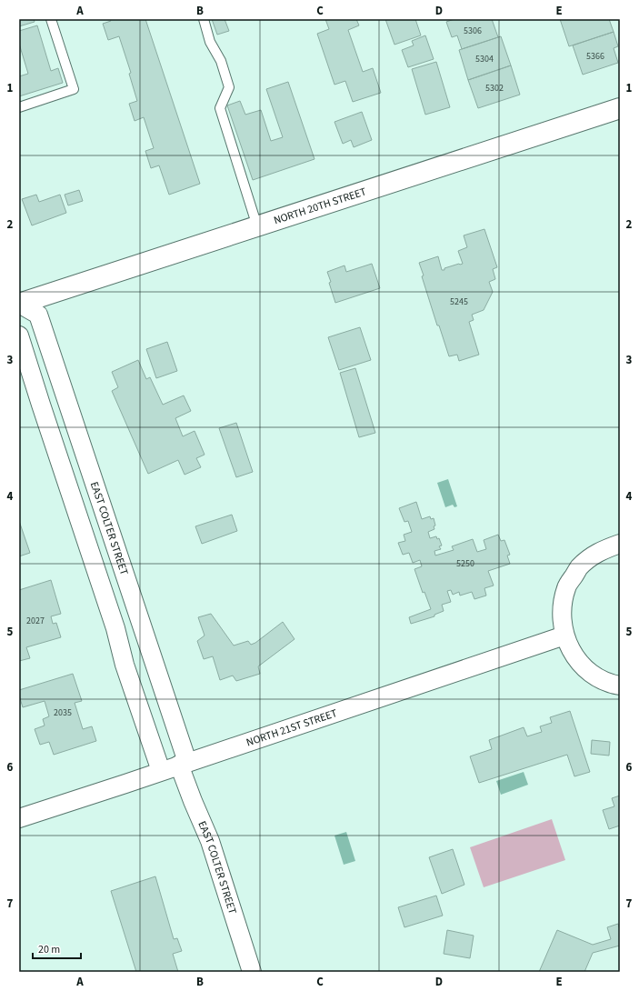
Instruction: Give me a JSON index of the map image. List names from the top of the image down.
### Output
{
  "streets": {
    "street": ["NORTH 20TH STREET", "EAST COLTER STREET", "NORTH 21ST STREET"]
  },
  "crossings": [
    ["NORTH 20TH STREET", "EAST COLTER STREET"],
    ["EAST COLTER STREET", "NORTH 21ST STREET"]
  ],
  "house_numbers": [
    "5306",
    "5366",
    "5304",
    "5302",
    "5245",
    "5250",
    "2027",
    "2035"
  ],
  "scale_bar": "20 m",
  "grid": {
    "columns": [
      "A",
      "B",
      "C",
      "D",
      "E"
    ],
    "rows": [
      "1",
      "2",
      "3",
      "4",
      "5",
      "6",
      "7"
    ]
  }
}
